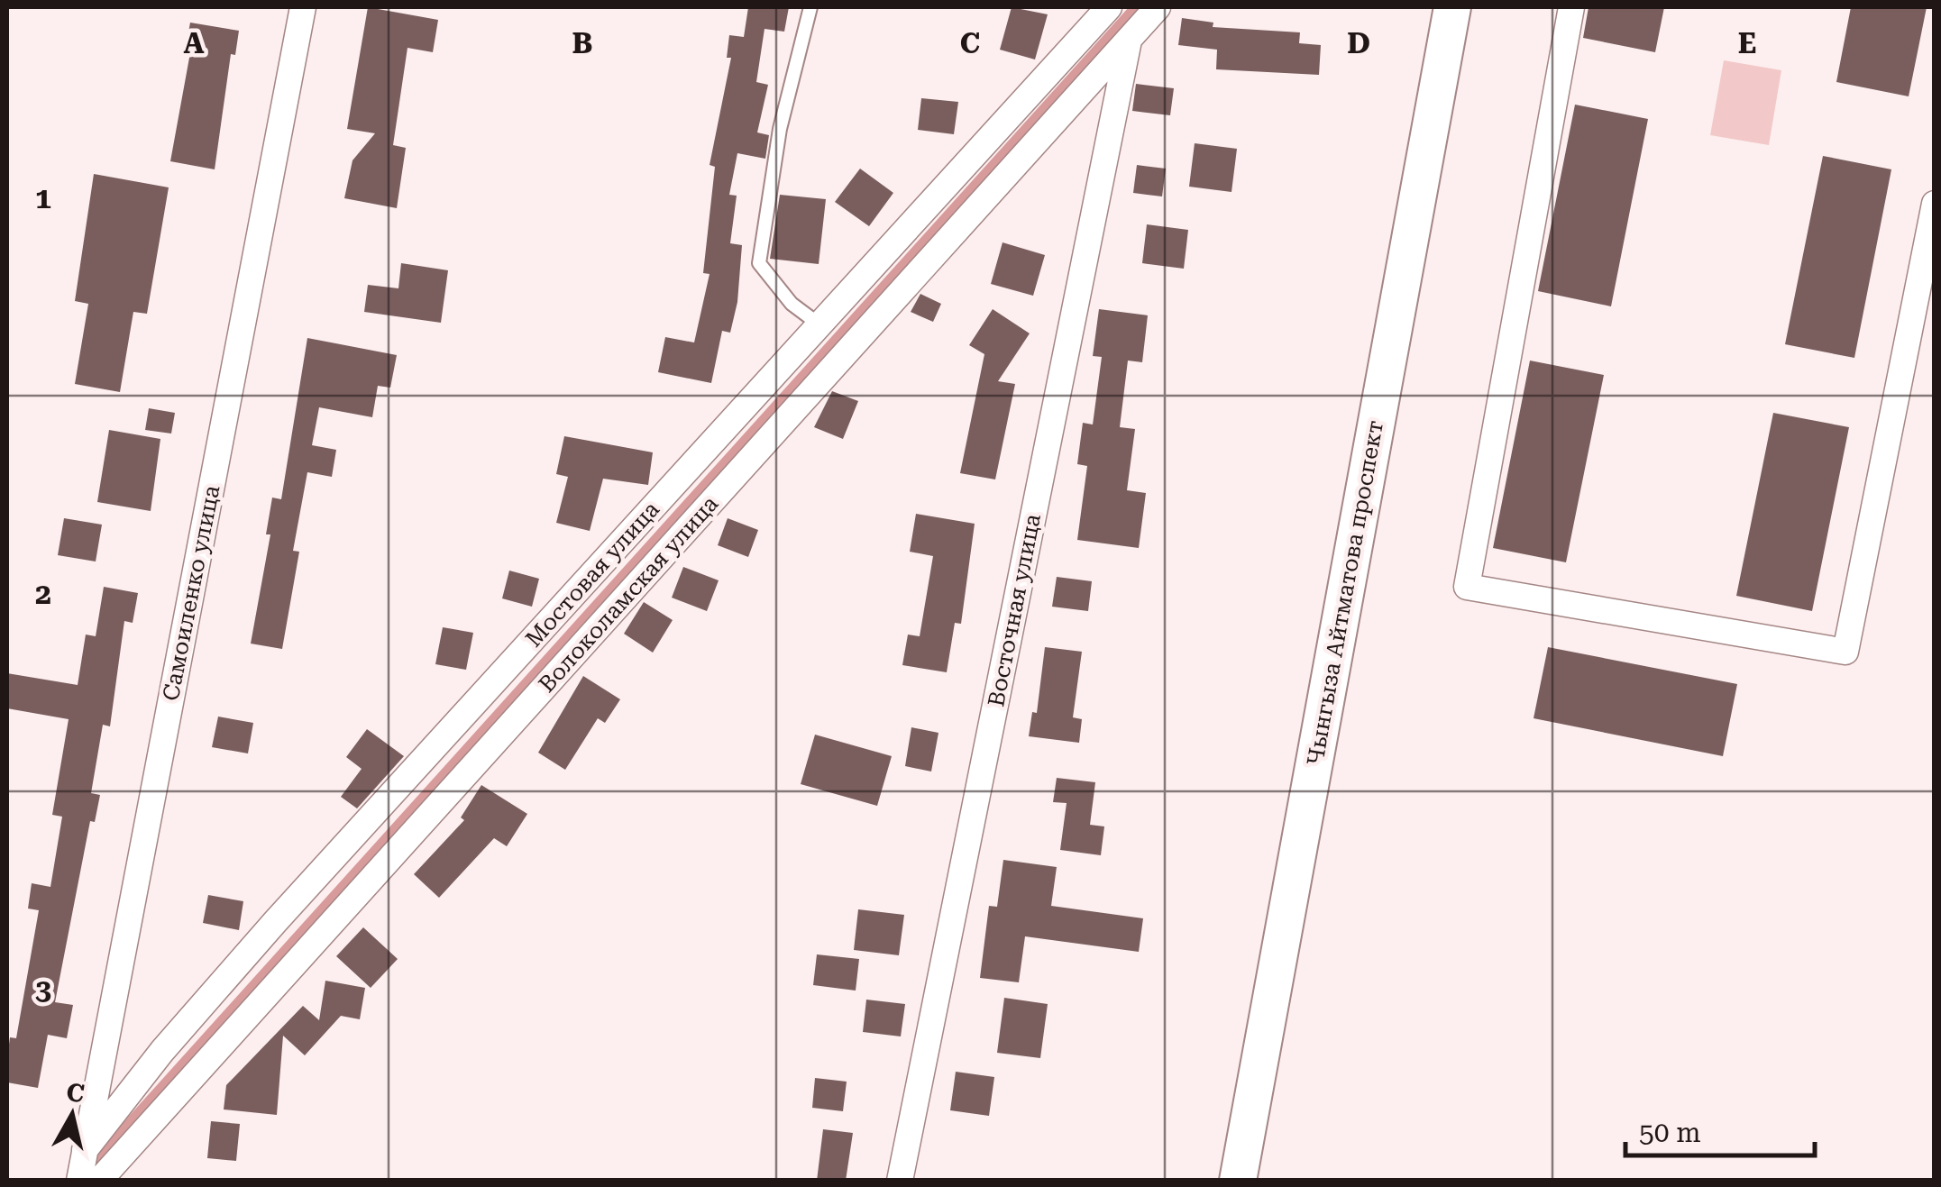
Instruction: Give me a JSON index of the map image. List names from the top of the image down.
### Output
{
  "streets": {
    "main road": ["Чынгыза Айтматова проспект"],
    "street": [
      "Мостовая улица",
      "Самоиленко улица",
      "Волоколамская улица",
      "Восточная улица"
    ]
  },
  "crossings": [
    ["Мостовая улица", "Самоиленко улица"],
    ["Волоколамская улица", "Восточная улица"]
  ],
  "scale_bar": "50 m",
  "north": "top",
  "grid": {
    "columns": [
      "A",
      "B",
      "C",
      "D",
      "E"
    ],
    "rows": ["1", "2", "3"]
  }
}
